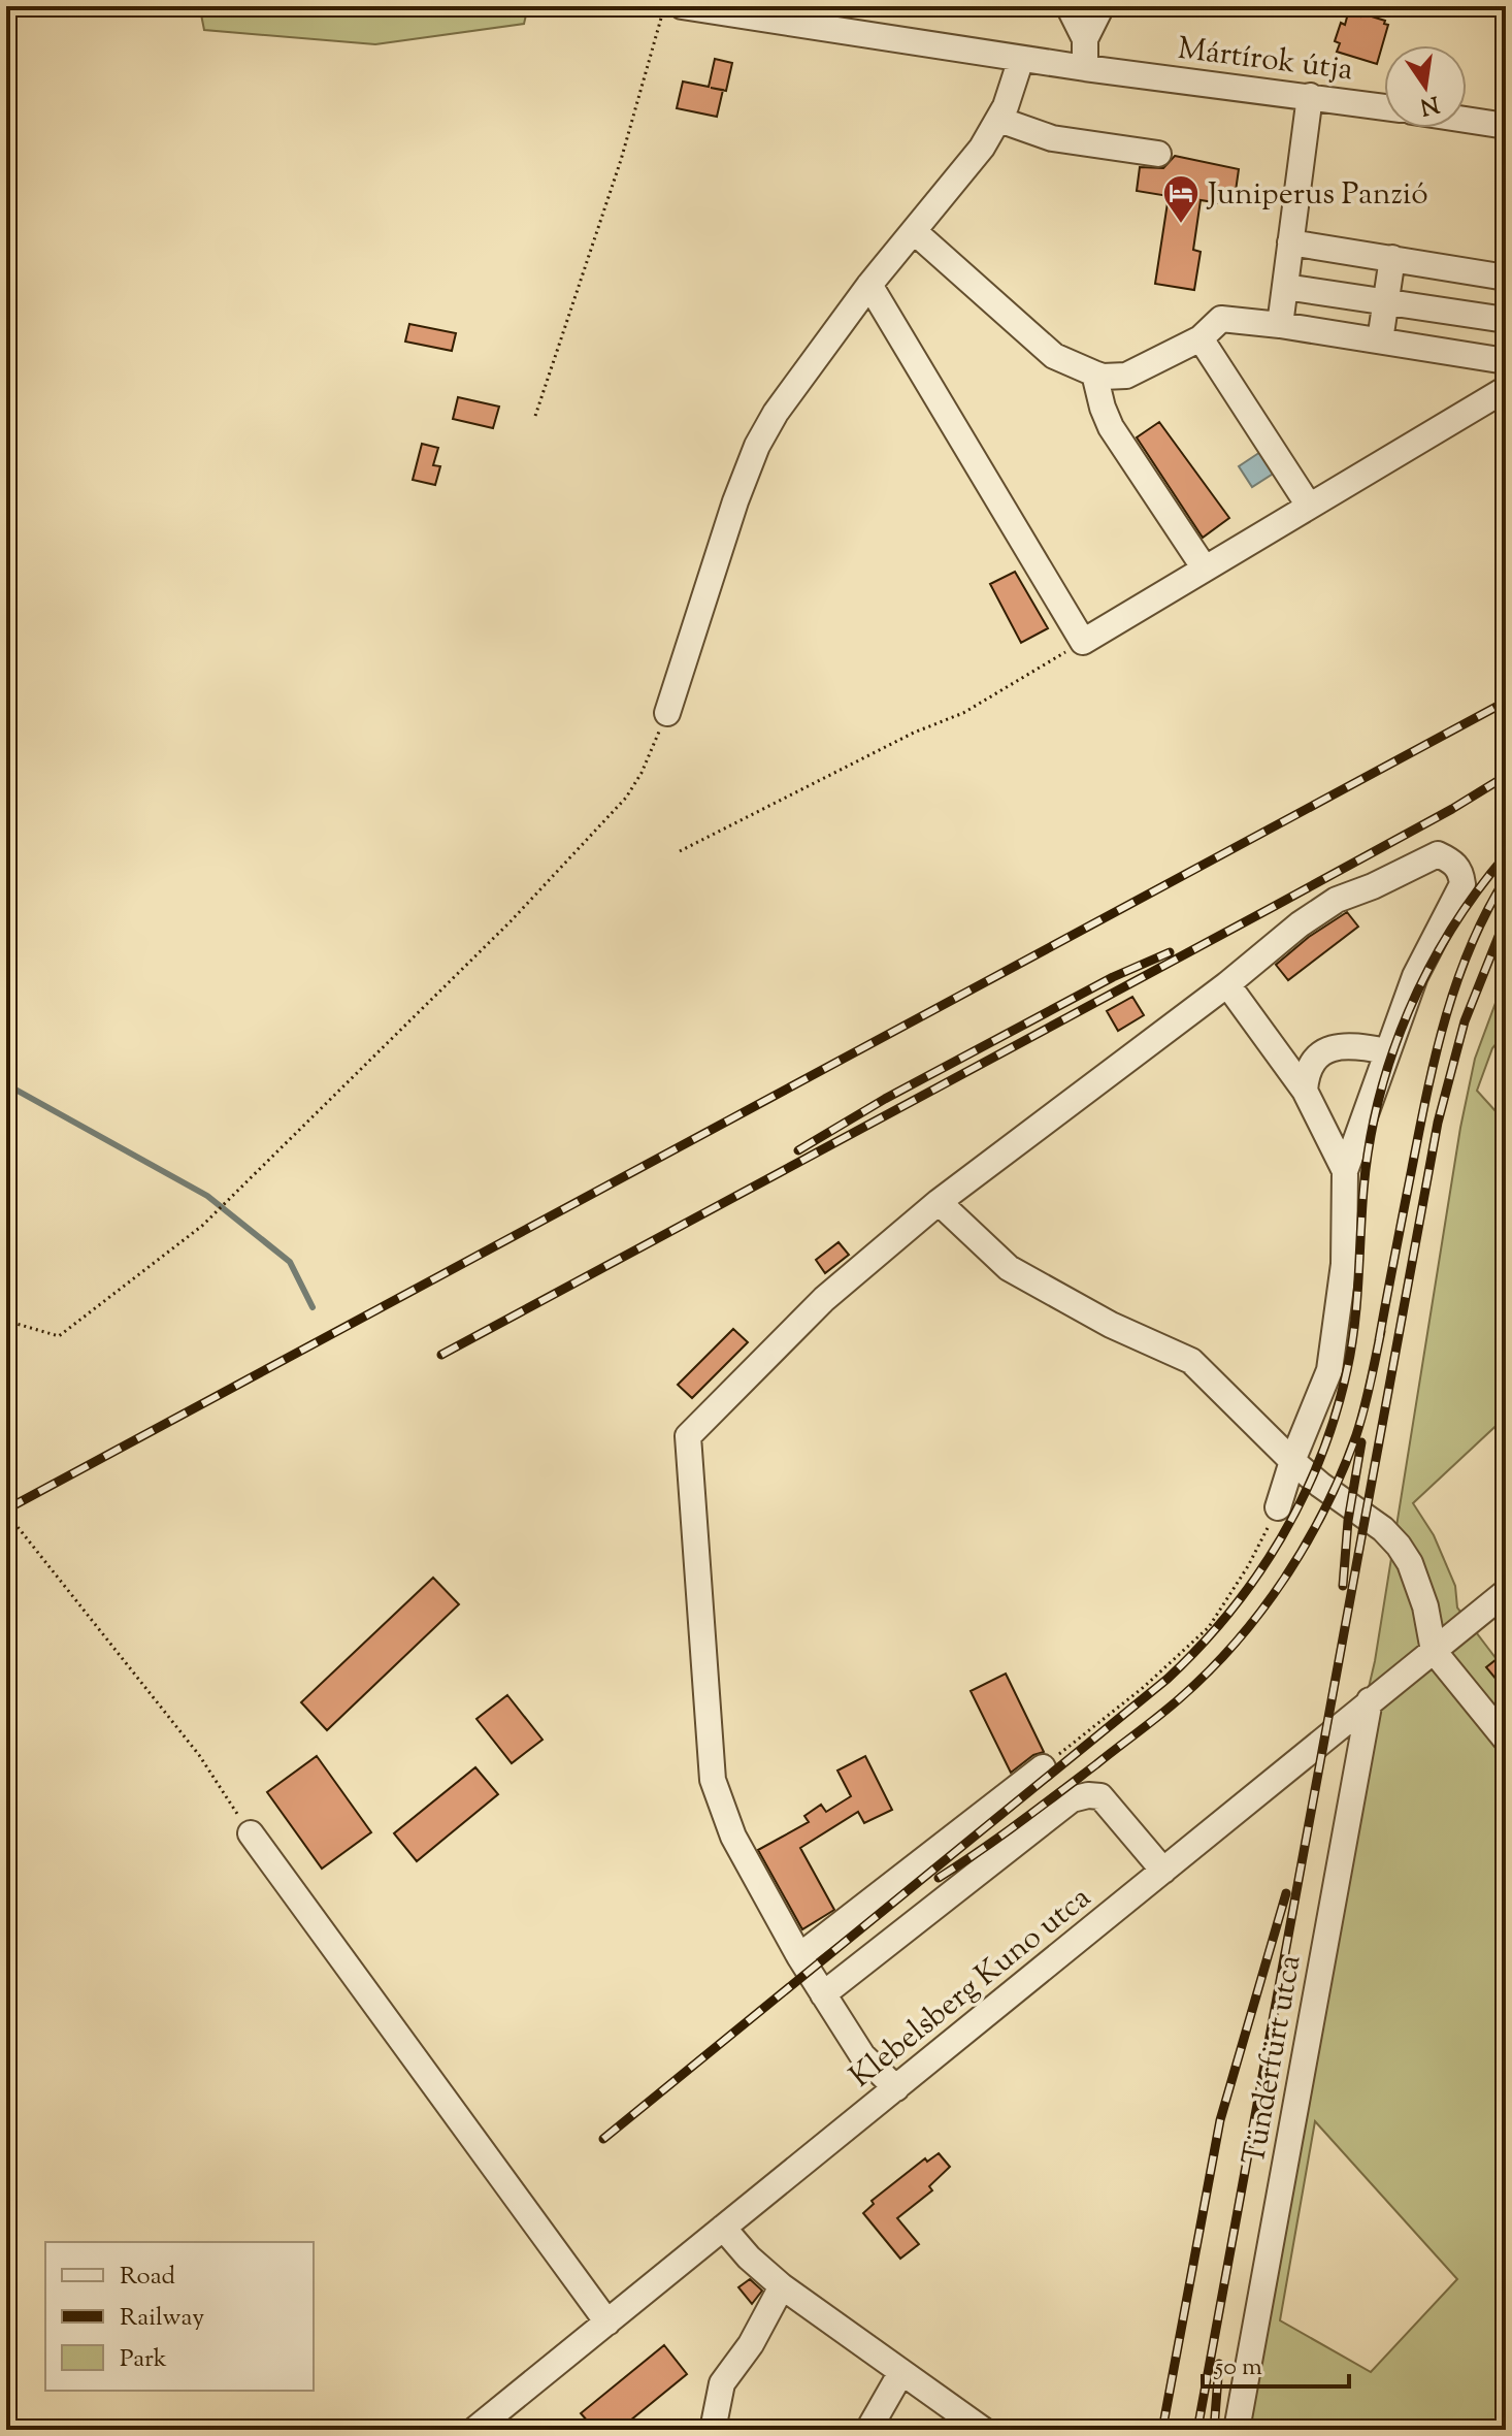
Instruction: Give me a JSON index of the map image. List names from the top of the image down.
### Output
{
  "streets": {
    "street": ["Mártírok útja", "Klebelsberg Kuno utca", "Tündérfürt utca"]
  },
  "crossings": [
    ["Klebelsberg Kuno utca", "Tündérfürt utca"]
  ],
  "places": {
    "hotel": ["Juniperus Panzió"]
  },
  "legend": ["Road", "Railway", "Park"],
  "scale_bar": "50 m",
  "north": "bottom"
}
